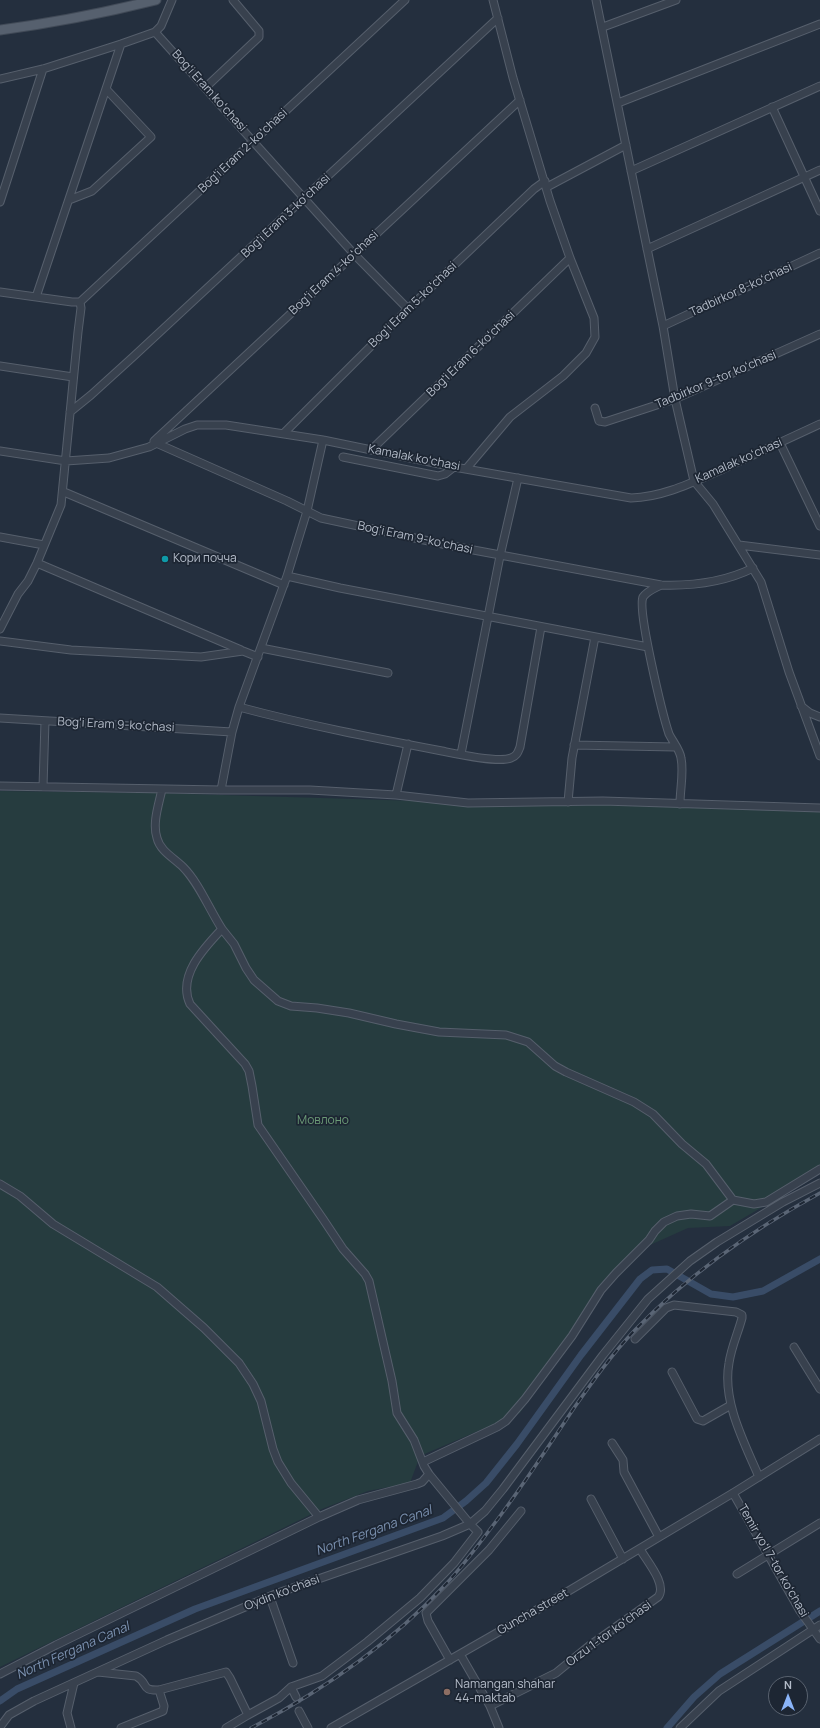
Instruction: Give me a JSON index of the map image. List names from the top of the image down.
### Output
{
  "streets": {
    "street": [
      "Bogʻi Eram koʻchasi",
      "Bogʻi Eram 2-koʻchasi",
      "Bogʻi Eram 3-koʻchasi",
      "Bogʻi Eram 4-koʻchasi",
      "Tadbirkor 8-koʻchasi",
      "Bogʻi Eram 5-koʻchasi",
      "Bogʻi Eram 6-koʻchasi",
      "Tadbirkor 9-tor koʻchasi",
      "Kamalak koʻchasi",
      "Bogʻi Eram 9-koʻchasi",
      "Temir yoʻl 7-tor koʻchasi",
      "Oydin koʻchasi",
      "Guncha street",
      "Orzu 1-tor koʻchasi"
    ]
  },
  "crossings": [
    ["Bogʻi Eram koʻchasi", "Bogʻi Eram 2-koʻchasi"],
    ["Bogʻi Eram koʻchasi", "Bogʻi Eram 3-koʻchasi"],
    ["Bogʻi Eram koʻchasi", "Bogʻi Eram 4-koʻchasi"],
    ["Bogʻi Eram koʻchasi", "Bogʻi Eram 5-koʻchasi"],
    ["Bogʻi Eram 4-koʻchasi", "Kamalak koʻchasi"],
    ["Bogʻi Eram 5-koʻchasi", "Kamalak koʻchasi"],
    ["Bogʻi Eram 6-koʻchasi", "Kamalak koʻchasi"],
    ["Kamalak koʻchasi", "Bogʻi Eram 9-koʻchasi"],
    ["Temir yoʻl 7-tor koʻchasi", "Guncha street"],
    ["Guncha street", "Orzu 1-tor koʻchasi"]
  ],
  "water": ["North Fergana Canal"],
  "parks": ["Мовлоно"],
  "places": ["Кори почча", "Namangan shahar 44-maktab"],
  "north": "top"
}
